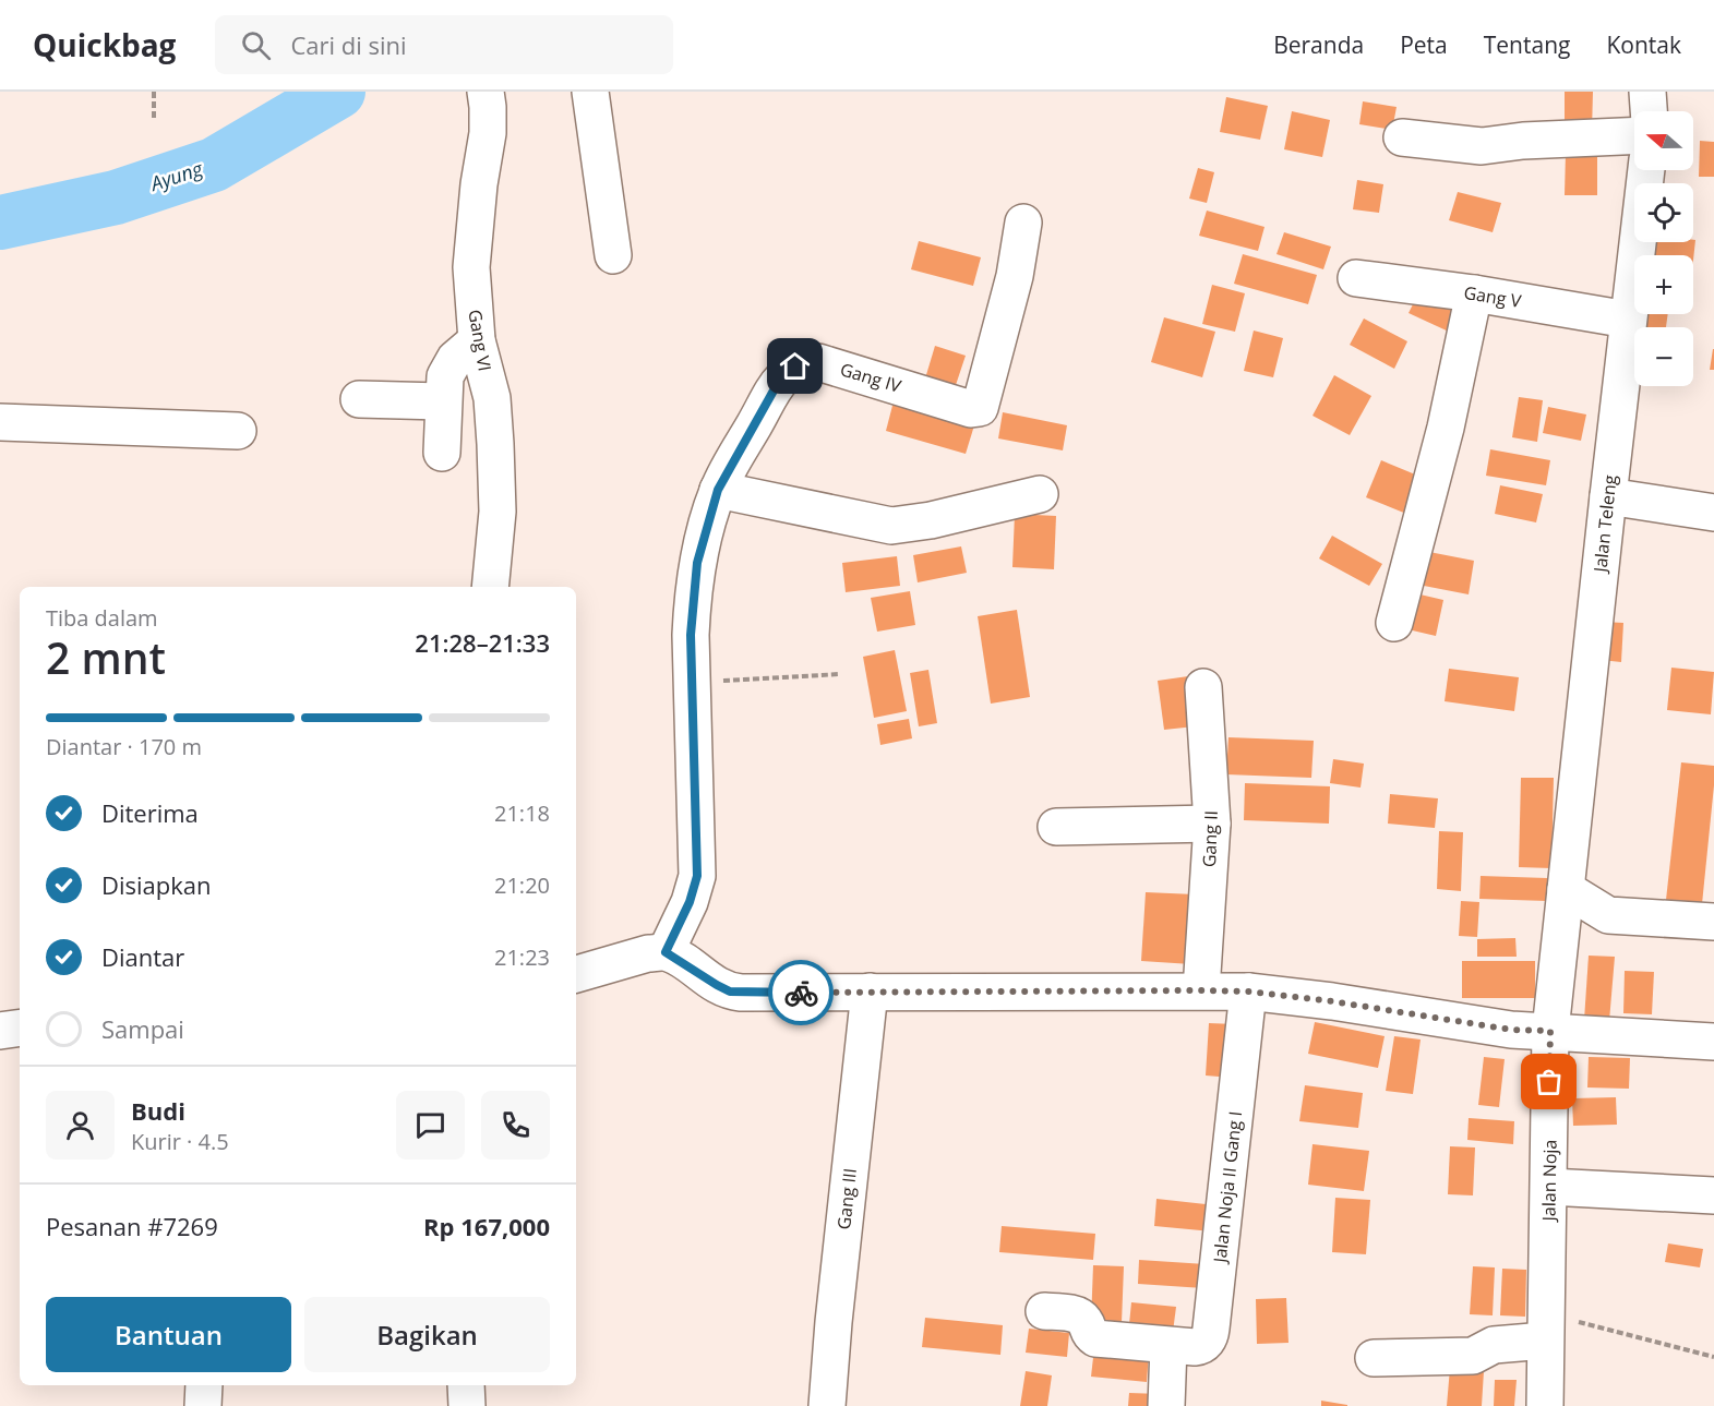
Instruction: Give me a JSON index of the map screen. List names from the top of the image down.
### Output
{
  "streets": {
    "street": [
      "Gang V",
      "Gang VI",
      "Gang IV",
      "Jalan Teleng",
      "Gang II",
      "Jalan Noja",
      "Jalan Noja II Gang I",
      "Gang III"
    ]
  },
  "crossings": [
    ["Gang V", "Jalan Teleng"],
    ["Jalan Teleng", "Jalan Noja"]
  ],
  "water": ["Ayung"],
  "north": "left",
  "page": {
    "header": "Quickbag",
    "search": "Cari di sini",
    "nav": [
      "Beranda",
      "Peta",
      "Tentang",
      "Kontak"
    ],
    "map_buttons": ["+", "−"],
    "heading": ["2 mnt", "Tiba dalam", "21:28–21:33"],
    "panel": [
      "Budi",
      "Kurir · 4.5",
      "Pesanan #7269",
      "Rp 167,000"
    ],
    "bar": "Diantar · 170 m",
    "list": [
      ["Diterima", "21:18"],
      ["Disiapkan", "21:20"],
      ["Diantar", "21:23"],
      "Sampai"
    ],
    "buttons": ["Bantuan", "Bagikan"]
  }
}
